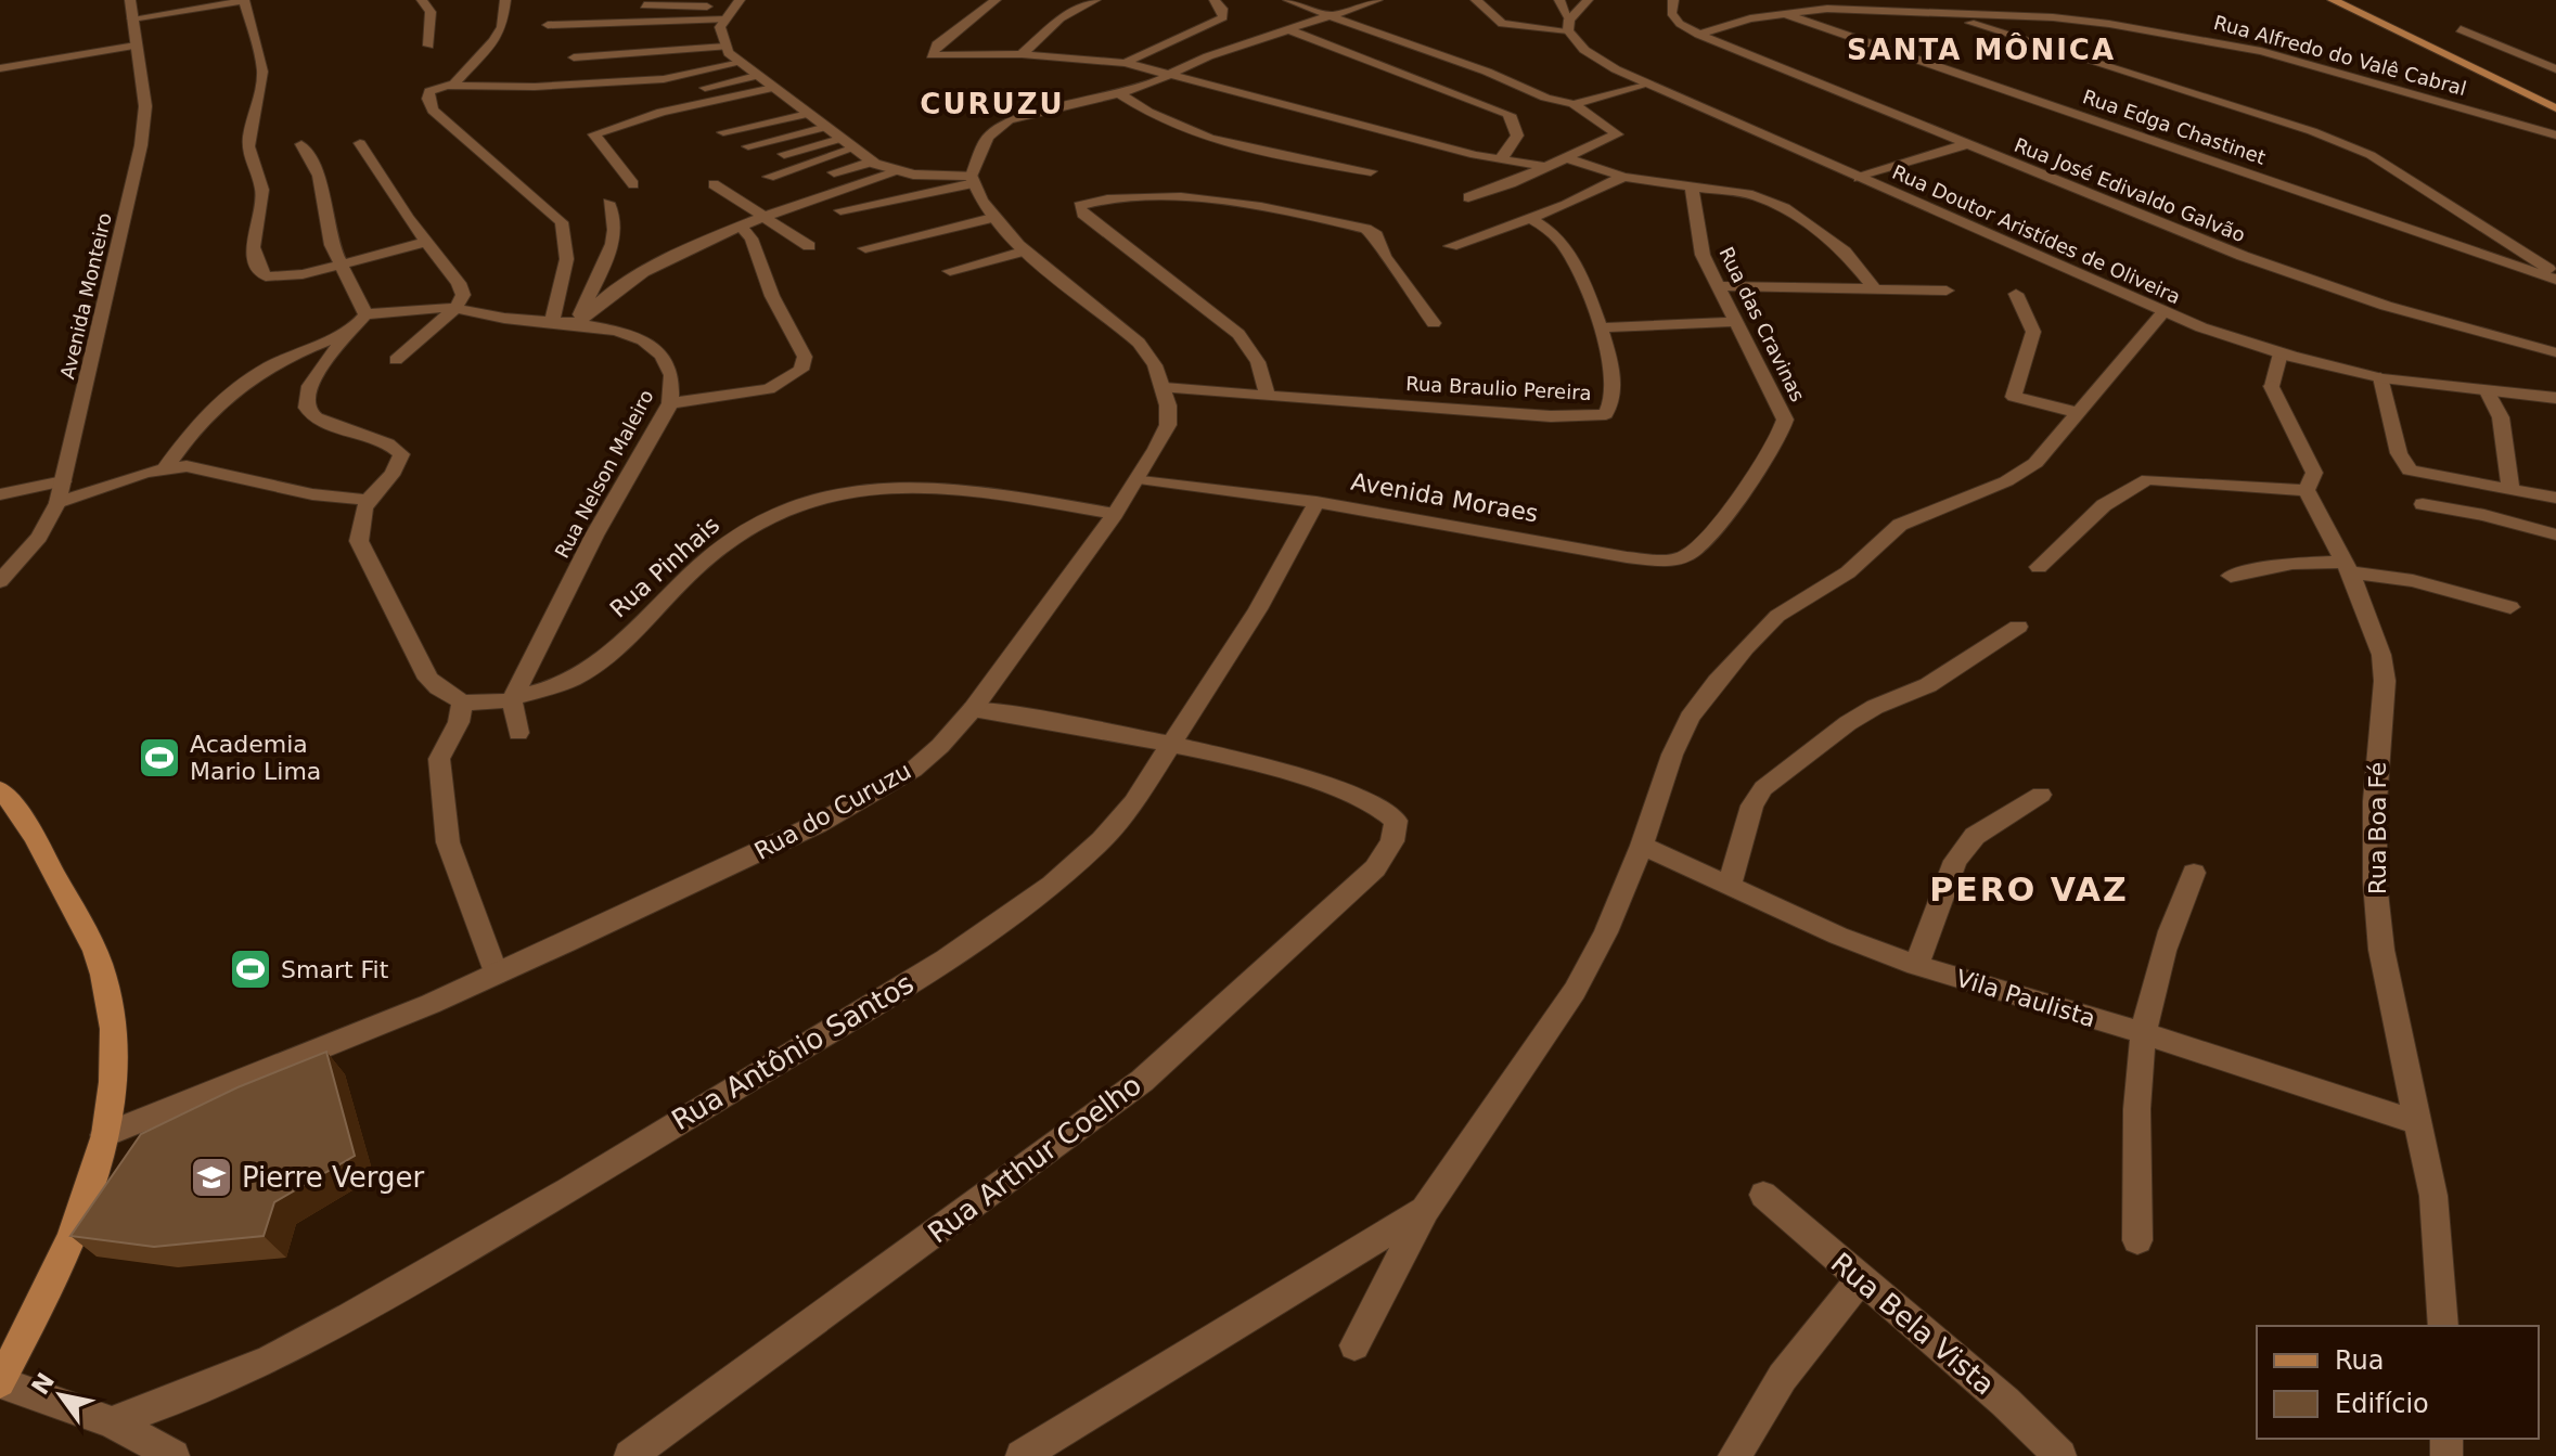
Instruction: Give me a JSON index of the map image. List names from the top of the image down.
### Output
{
  "streets": {
    "street": [
      "Rua Alfredo do Valê Cabral",
      "Rua Edga Chastinet",
      "Rua José Edivaldo Galvão",
      "Rua Doutor Aristídes de Oliveira",
      "Avenida Monteiro",
      "Rua das Cravinas",
      "Rua Braulio Pereira",
      "Rua Nelson Maleiro",
      "Avenida Moraes",
      "Rua Pinhais",
      "Rua do Curuzu",
      "Rua Boa Fé",
      "Vila Paulista",
      "Rua Antônio Santos",
      "Rua Arthur Coelho",
      "Rua Bela Vista"
    ]
  },
  "crossings": [
    ["Rua Alfredo do Valê Cabral", "Rua Edga Chastinet"],
    ["Rua Alfredo do Valê Cabral", "Rua José Edivaldo Galvão"],
    ["Rua Doutor Aristídes de Oliveira", "Rua Boa Fé"],
    ["Rua das Cravinas", "Avenida Moraes"],
    ["Rua Braulio Pereira", "Rua do Curuzu"],
    ["Rua Nelson Maleiro", "Rua Pinhais"],
    ["Avenida Moraes", "Rua do Curuzu"],
    ["Avenida Moraes", "Rua Antônio Santos"],
    ["Rua Pinhais", "Rua do Curuzu"],
    ["Rua Boa Fé", "Vila Paulista"],
    ["Rua Antônio Santos", "Rua Arthur Coelho"]
  ],
  "districts": ["SANTA MÔNICA", "CURUZU", "PERO VAZ"],
  "places": {
    "sports": ["Academia Mario Lima", "Smart Fit"],
    "school or university": ["Pierre Verger"]
  },
  "legend": ["Rua", "Edifício"],
  "north": "top left"
}
